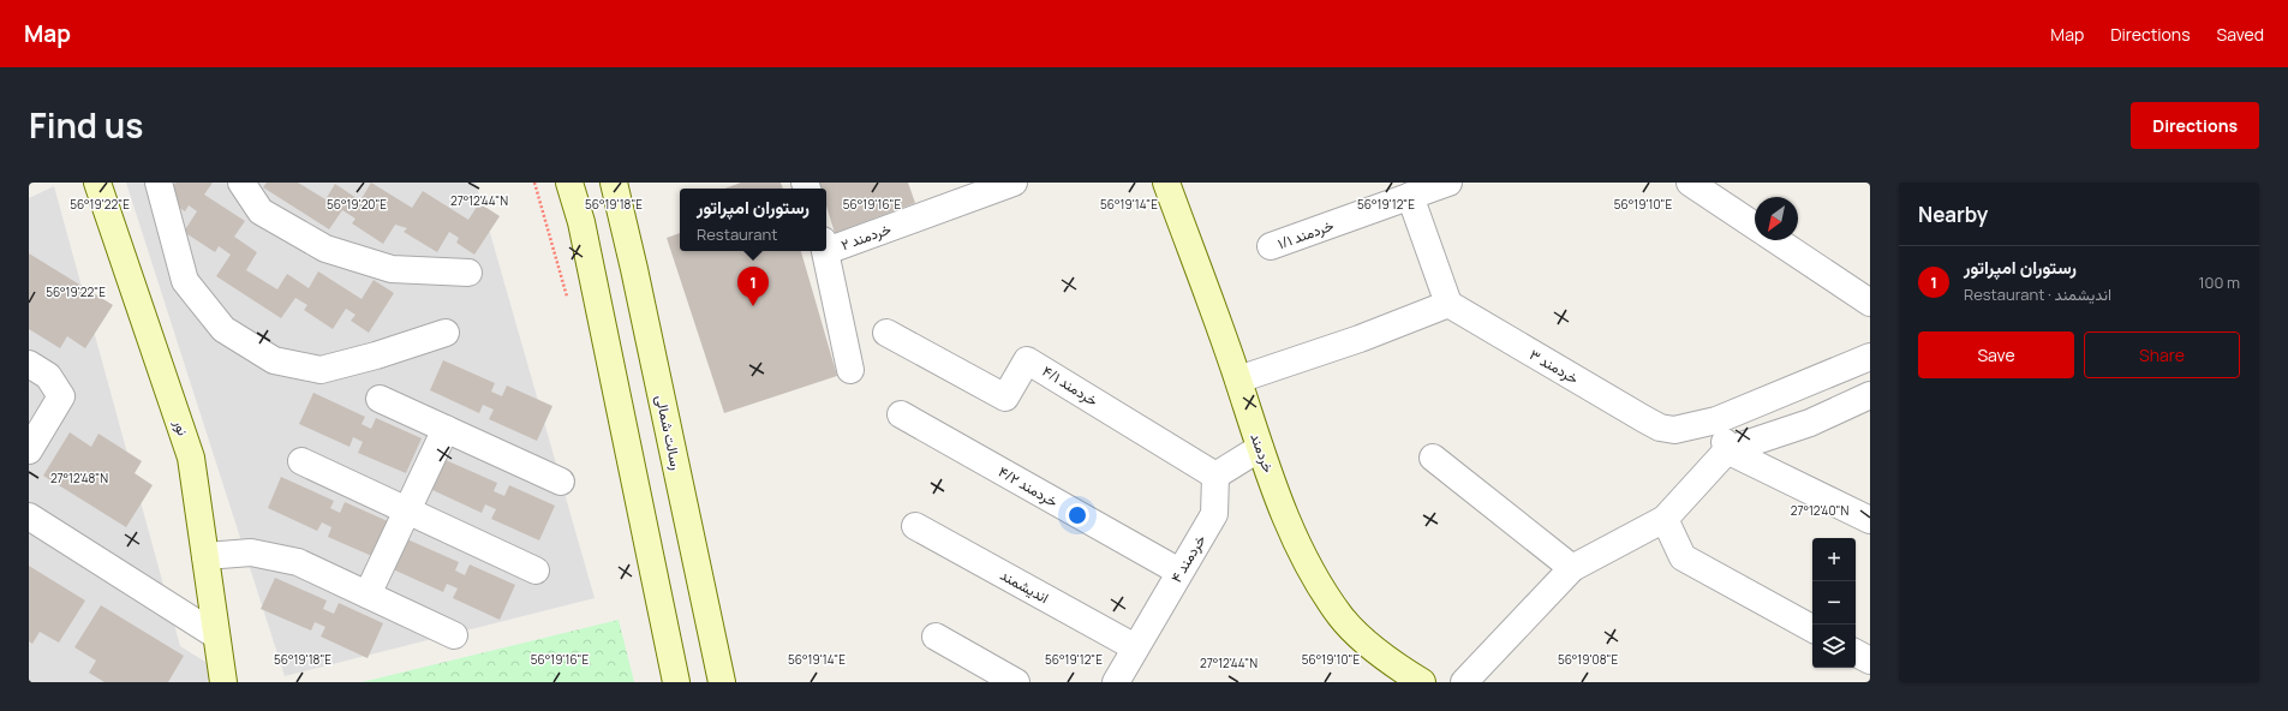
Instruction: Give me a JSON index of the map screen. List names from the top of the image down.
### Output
{
  "streets": {
    "street": [
      "خردمند ۱/۱",
      "خردمند ۲",
      "خردمند ۳",
      "خردمند ۴/۱",
      "نور",
      "رسالت شمالی",
      "خردمند",
      "خردمند ۴/۲",
      "خردمند ۴",
      "اندیشمند"
    ]
  },
  "crossings": [
    ["خردمند ۴/۱", "خردمند ۴"],
    ["خردمند ۴/۲", "خردمند ۴"],
    ["خردمند ۴", "اندیشمند"]
  ],
  "north": "bottom left",
  "page": {
    "header": "Map",
    "nav": ["Map", "Directions", "Saved"],
    "title": "Find us",
    "buttons": [
      "Directions",
      ["Save", "Share"]
    ],
    "heading": "Nearby",
    "popup": ["رستوران امپراتور", "Restaurant"],
    "list": [
      {
        "mark": "1",
        "name": "رستوران امپراتور",
        "note": "Restaurant · اندیشمند",
        "value": "100 m"
      }
    ],
    "pins": "1",
    "map_buttons": ["+", "−"]
  },
  "coordinates": [
    "27°12'44\"N",
    "56°19'16\"E",
    "56°19'22\"E",
    "56°19'20\"E",
    "56°19'18\"E",
    "56°19'14\"E",
    "56°19'12\"E",
    "56°19'10\"E",
    "27°12'48\"N",
    "27°12'40\"N",
    "56°19'08\"E"
  ]
}
